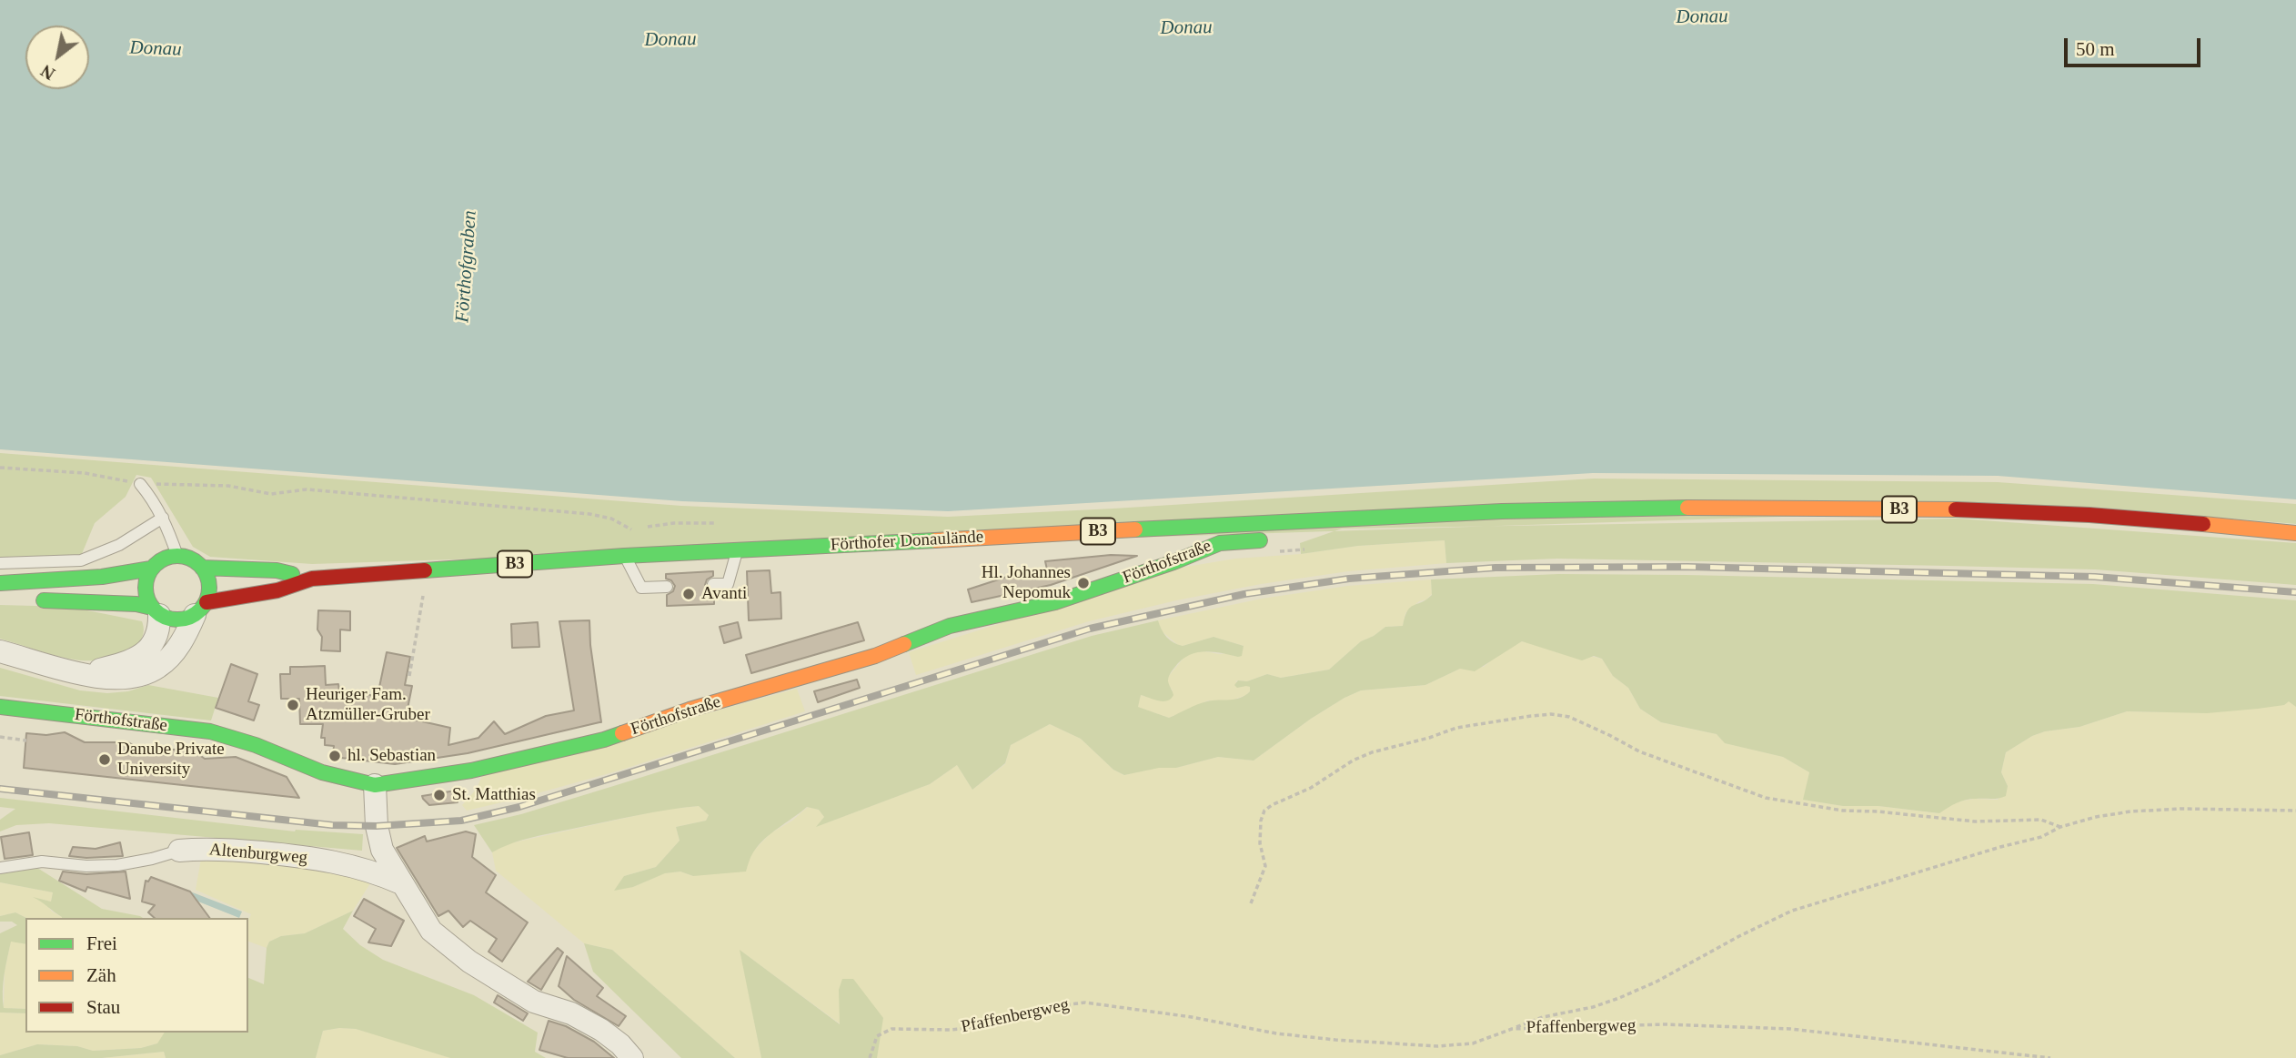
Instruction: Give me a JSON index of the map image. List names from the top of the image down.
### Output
{
  "streets": {
    "main road": ["B3", "Förthofer Donaulände", "Förthofstraße"],
    "street": ["Altenburgweg"],
    "path": ["Pfaffenbergweg"]
  },
  "crossings": [
    ["B3", "Förthofer Donaulände"],
    ["Förthofer Donaulände", "Förthofstraße"]
  ],
  "water": ["Donau", "Förthofgraben"],
  "places": [
    "Hl. Johannes Nepomuk",
    "Avanti",
    "Heuriger Fam. Atzmüller-Gruber",
    "hl. Sebastian",
    "Danube Private University",
    "St. Matthias"
  ],
  "legend": ["Frei", "Zäh", "Stau"],
  "scale_bar": "50 m",
  "north": "bottom left"
}
